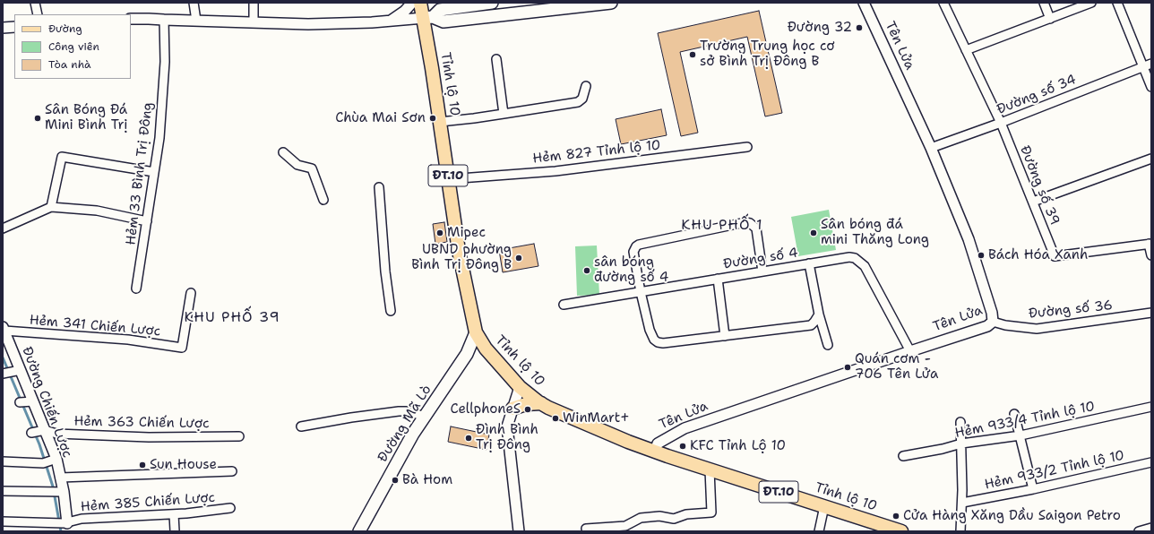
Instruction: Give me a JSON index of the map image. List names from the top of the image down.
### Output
{
  "streets": {
    "main road": ["Tỉnh lộ 10", "ĐT.10", "Đường Mã Lò"],
    "street": [
      "Tên Lửa",
      "Đường số 34",
      "Hẻm 827 Tỉnh lộ 10",
      "Hẻm 33 Bình Trị Đông",
      "Đường số 39",
      "Đường số 4",
      "Đường số 36",
      "Hẻm 341 Chiến Lược",
      "Đường Chiến Lược",
      "Hẻm 933/4 Tỉnh lộ 10",
      "Hẻm 363 Chiến Lược",
      "Hẻm 933/2 Tỉnh lộ 10",
      "Hẻm 385 Chiến Lược"
    ]
  },
  "crossings": [
    ["Tên Lửa", "Tỉnh lộ 10"],
    ["Tên Lửa", "Đường số 34"],
    ["Tên Lửa", "Đường số 4"],
    ["Tên Lửa", "Đường số 36"],
    ["Tỉnh lộ 10", "Hẻm 827 Tỉnh lộ 10"],
    ["Tỉnh lộ 10", "Đường Mã Lò"],
    ["Đường số 34", "Đường số 39"],
    ["Hẻm 341 Chiến Lược", "Đường Chiến Lược"],
    ["Đường Chiến Lược", "Hẻm 363 Chiến Lược"],
    ["Đường Chiến Lược", "Hẻm 385 Chiến Lược"]
  ],
  "districts": ["KHU PHỐ 1", "KHU PHỐ 39"],
  "places": [
    "Đường 32",
    "Trường Trung học cơ sở Bình Trị Đông B",
    "Sân Bóng Đá Mini Bình Trị",
    "Chùa Mai Sơn",
    "Mipec",
    "Sân bóng đá mini Thăng Long",
    "Bách Hóa Xanh",
    "UBND phường Bình Trị Đông B",
    "sân bóng đường số 4",
    "Quán cơm - 706 Tên Lửa",
    "CellphoneS",
    "WinMart+",
    "Đình Bình Trị Đông",
    "KFC Tỉnh Lộ 10",
    "Sun House",
    "Bà Hom",
    "Cửa Hàng Xăng Dầu Saigon Petro"
  ],
  "legend": ["Đường", "Công viên", "Tòa nhà"]
}
